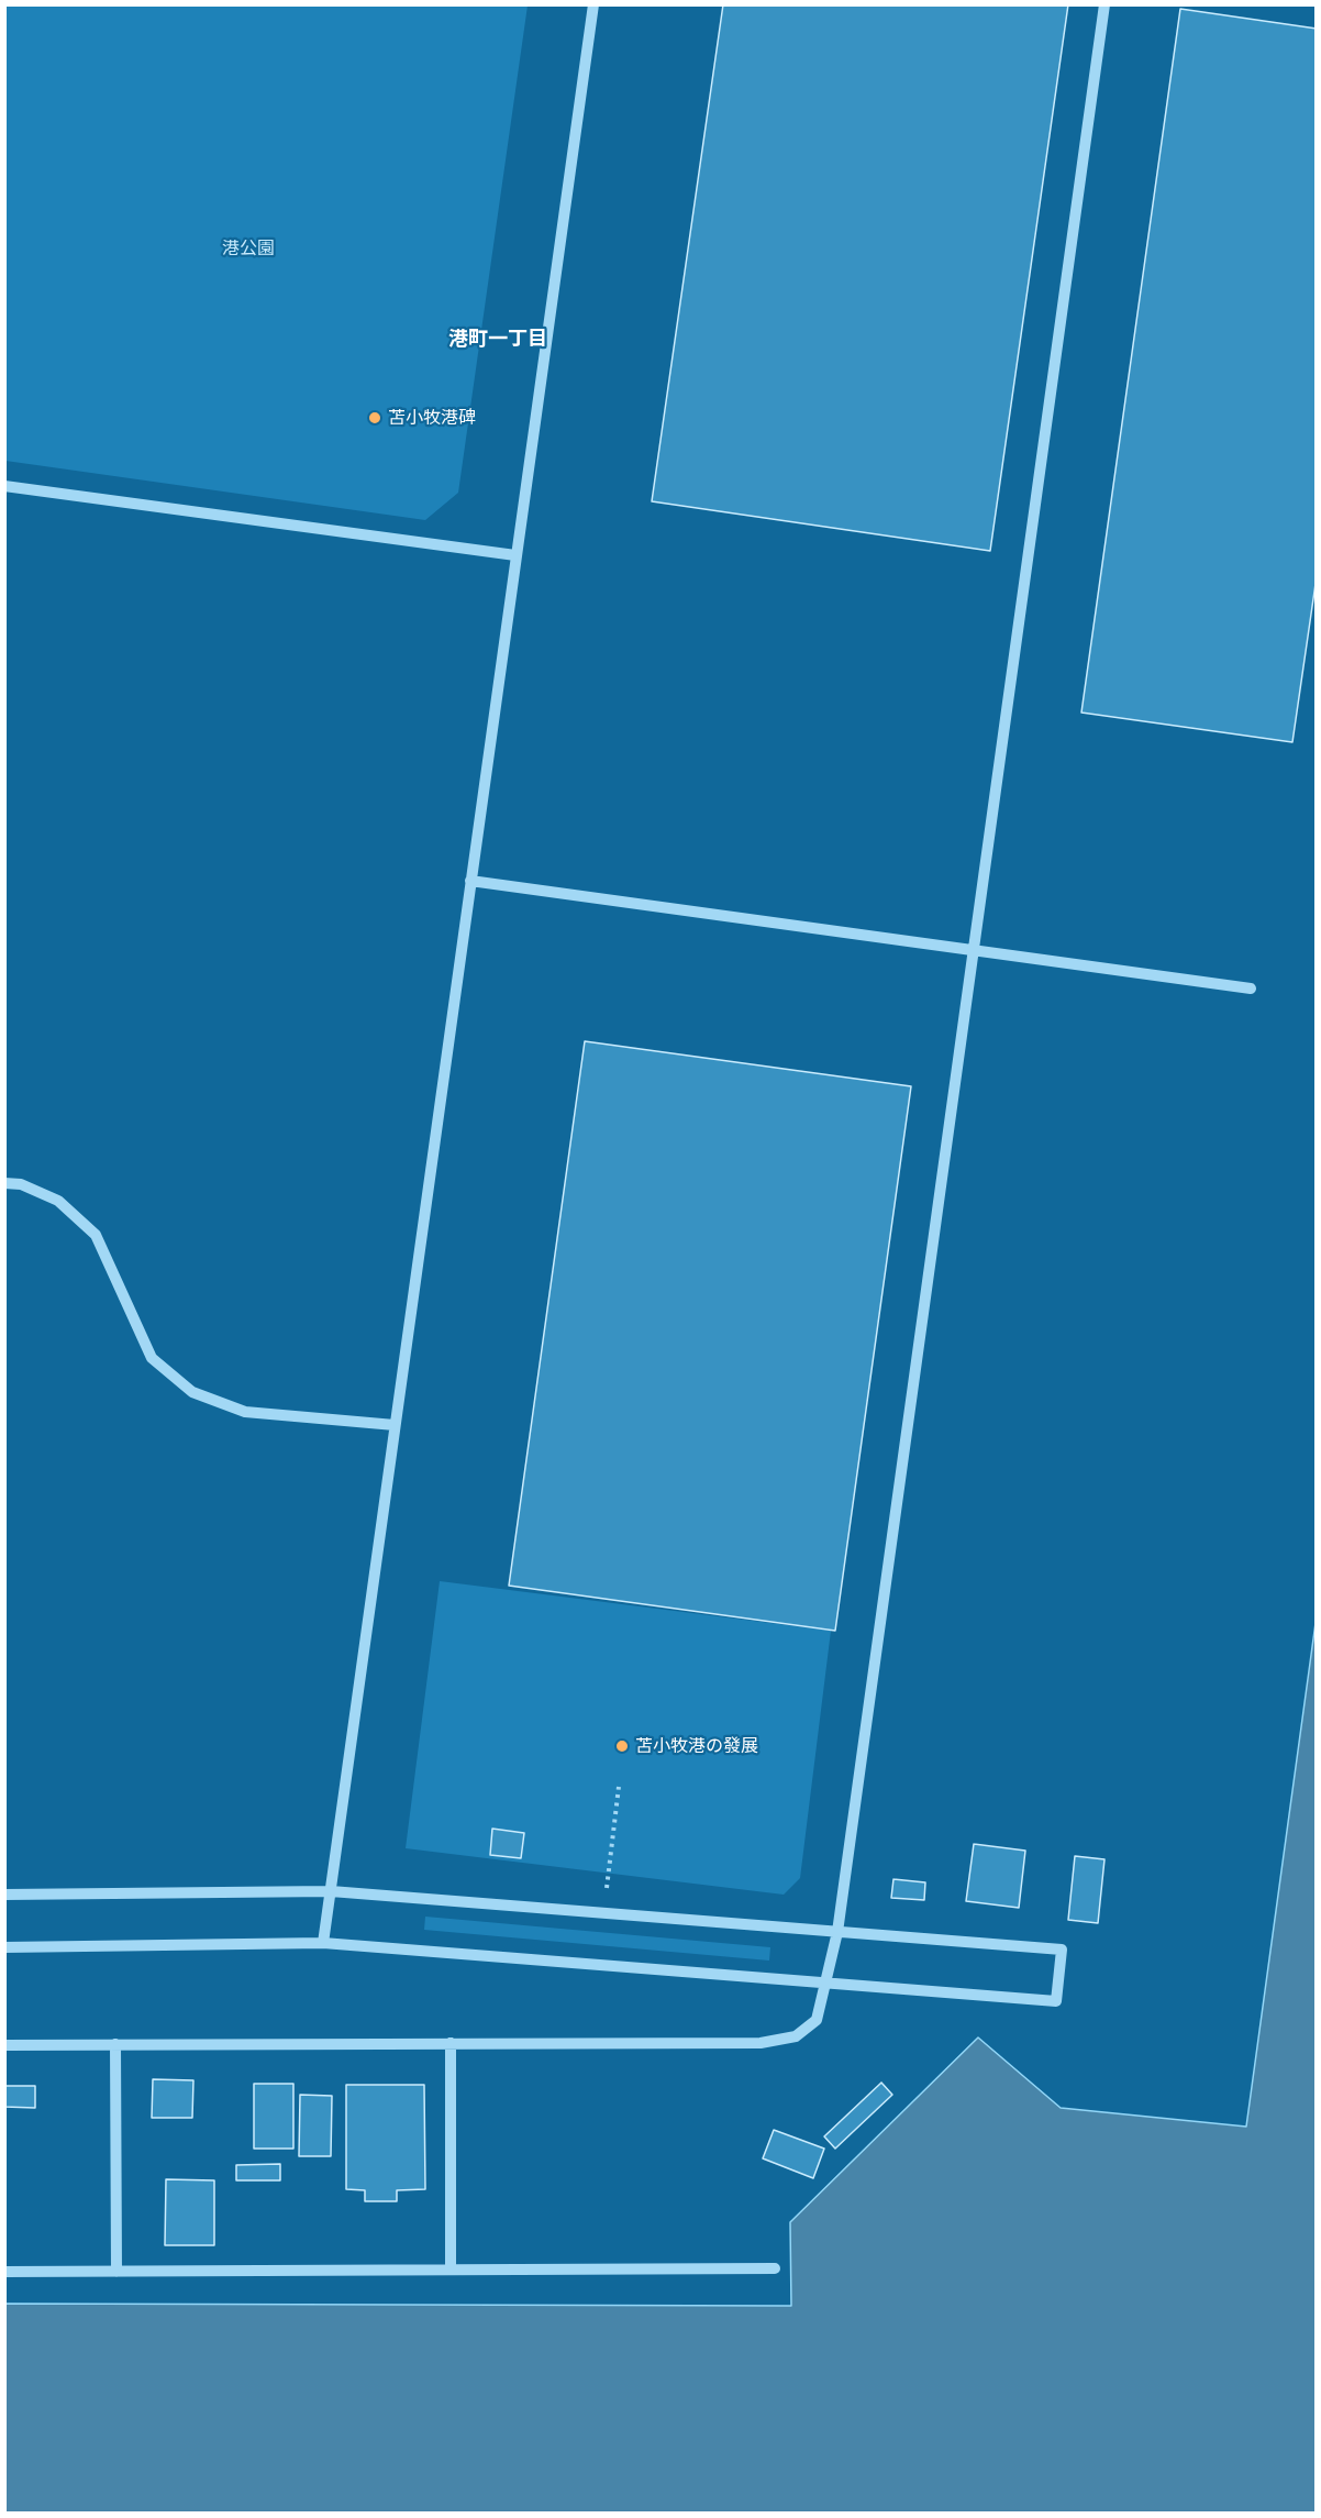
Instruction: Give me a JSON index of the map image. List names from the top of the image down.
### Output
{
  "districts": ["港町一丁目"],
  "parks": ["港公園"],
  "places": ["苫小牧港碑", "苫小牧港の發展"]
}
